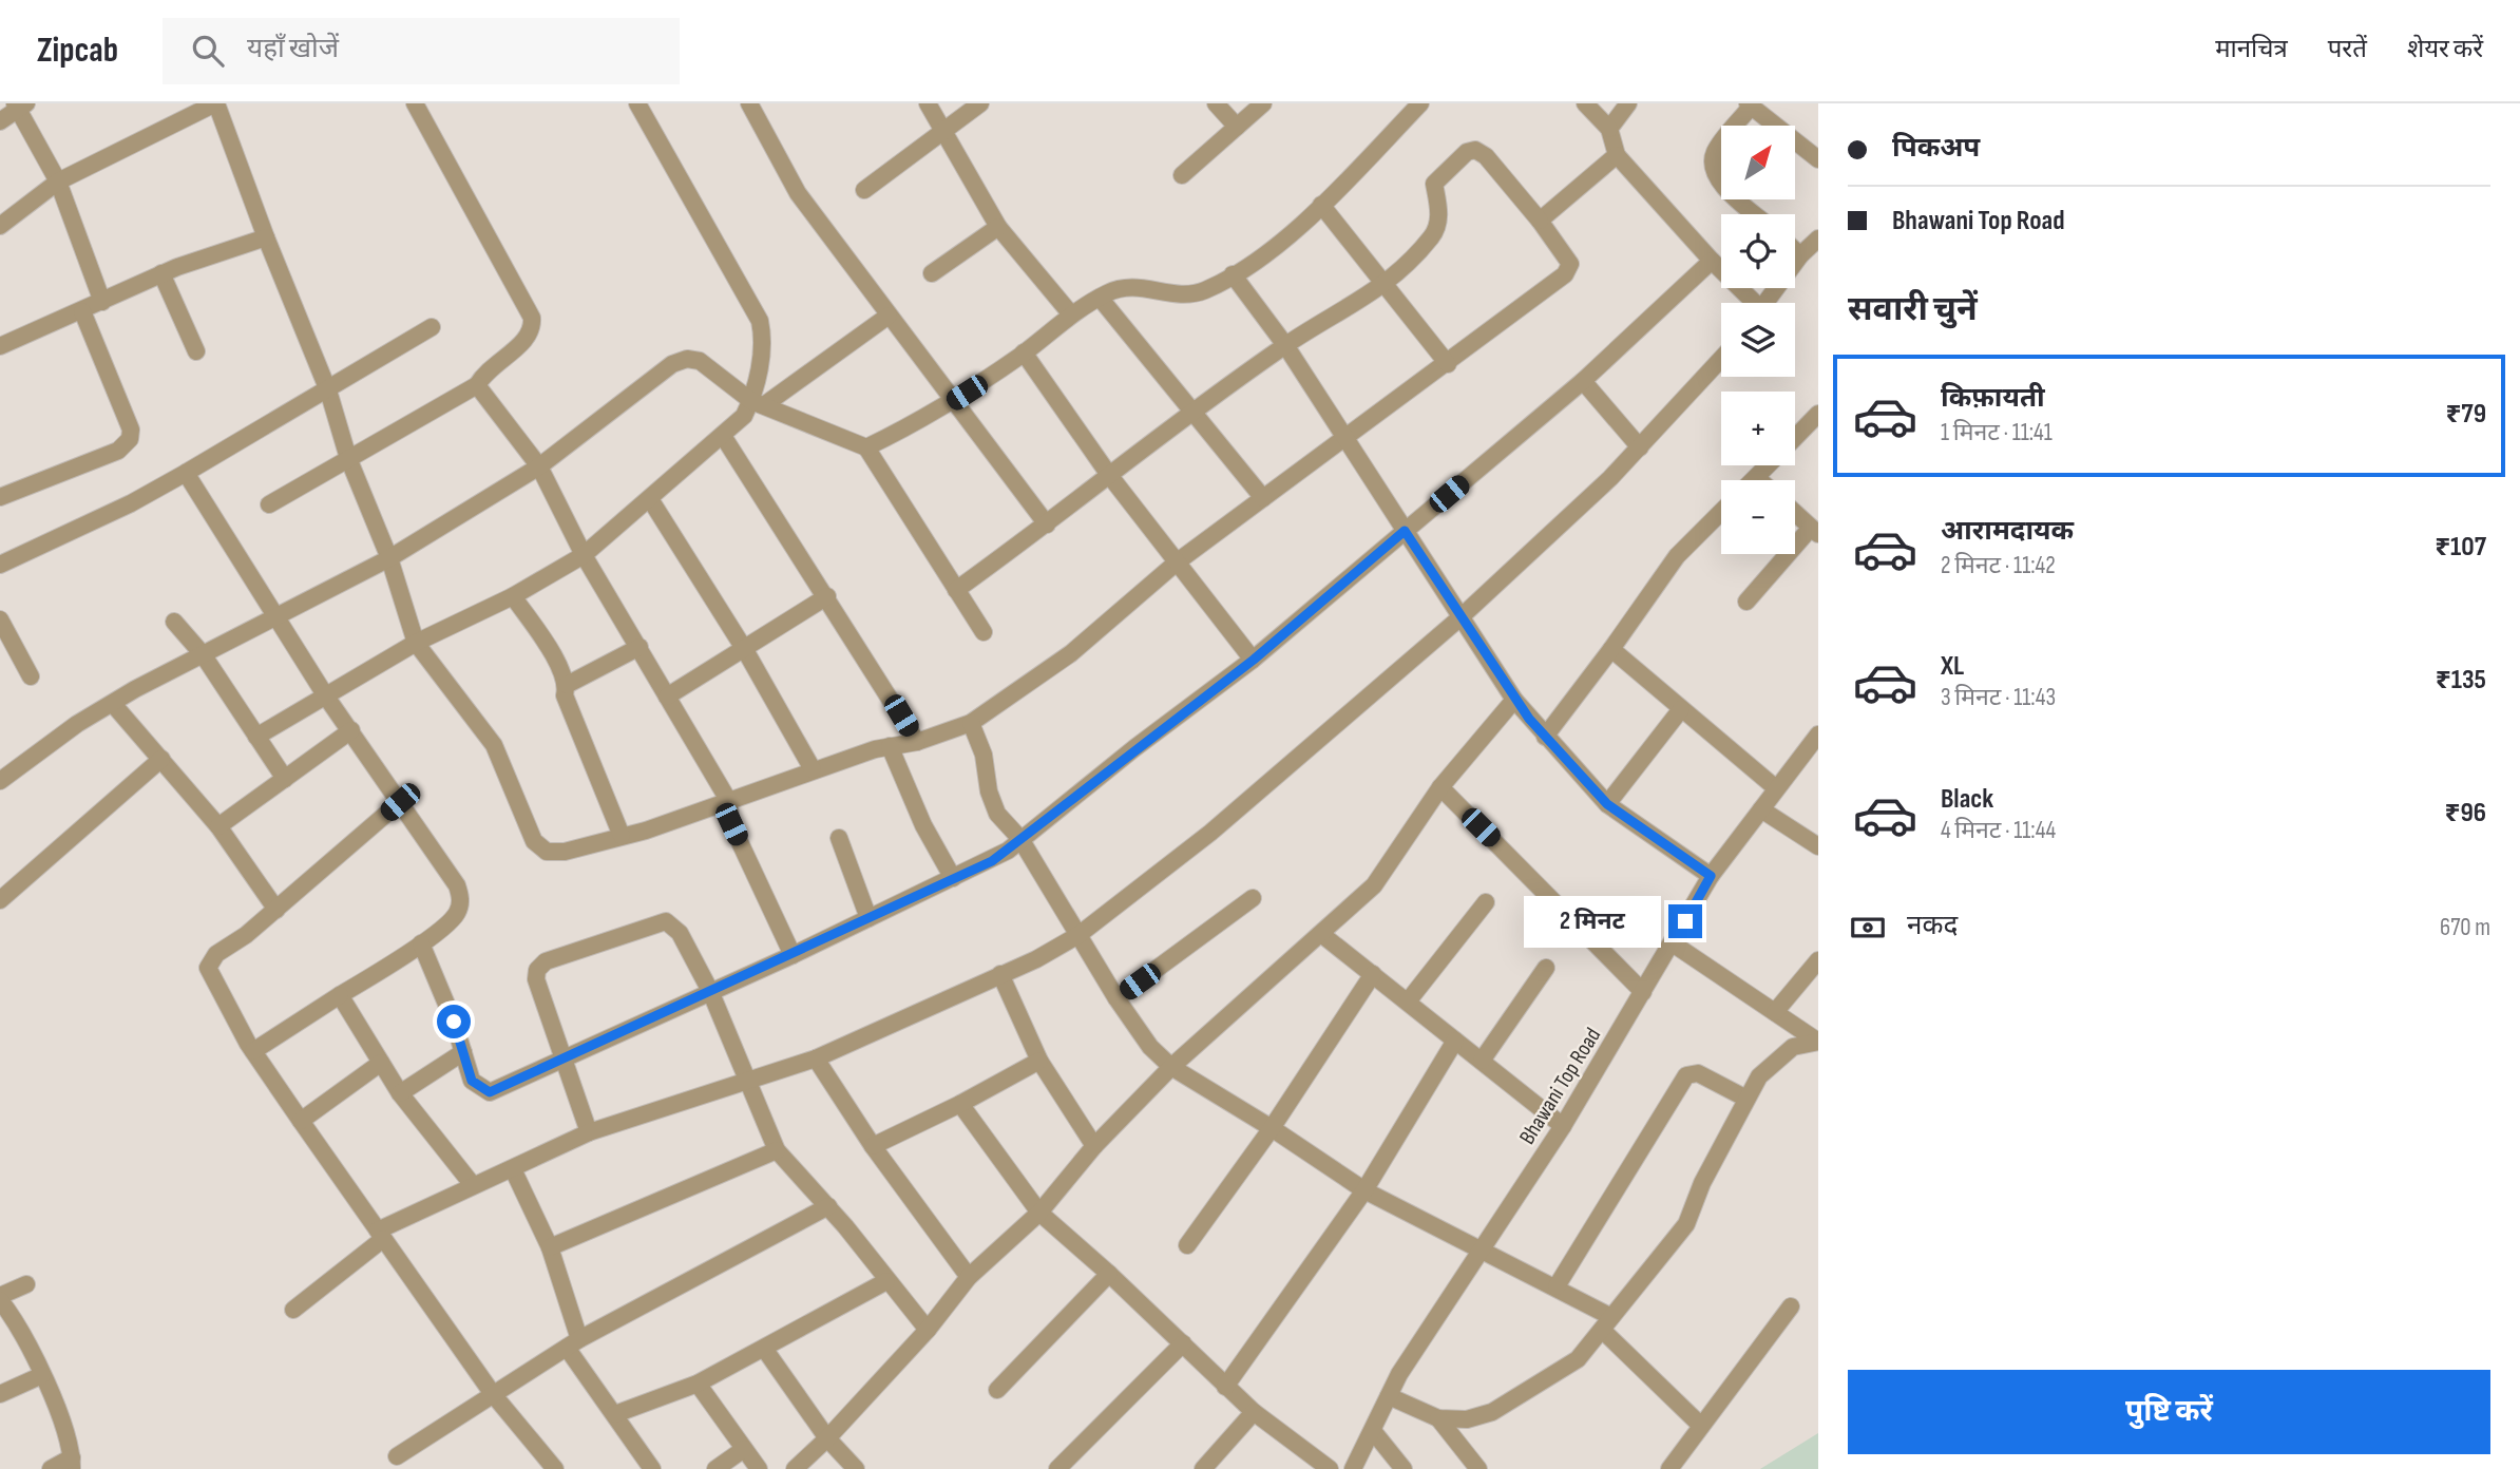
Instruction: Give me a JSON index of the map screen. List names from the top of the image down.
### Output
{
  "streets": {
    "street": ["Bhawani Top Road"]
  },
  "north": "top right",
  "page": {
    "header": "Zipcab",
    "search": "यहाँ खोजें",
    "nav": ["मानचित्र", "परतें", "शेयर करें"],
    "banner": ["पिकअप", "Bhawani Top Road"],
    "map_buttons": ["+", "−"],
    "heading": "सवारी चुनें",
    "list": [
      {
        "name": "किफ़ायती",
        "note": "1 मिनट · 11:41",
        "value": "₹79"
      },
      {
        "name": "आरामदायक",
        "note": "2 मिनट · 11:42",
        "value": "₹107"
      },
      {
        "name": "XL",
        "note": "3 मिनट · 11:43",
        "value": "₹135"
      },
      {
        "name": "Black",
        "note": "4 मिनट · 11:44",
        "value": "₹96"
      }
    ],
    "pay": ["नकद", "670 m"],
    "bubble": "2 मिनट",
    "buttons": "पुष्टि करें"
  }
}
